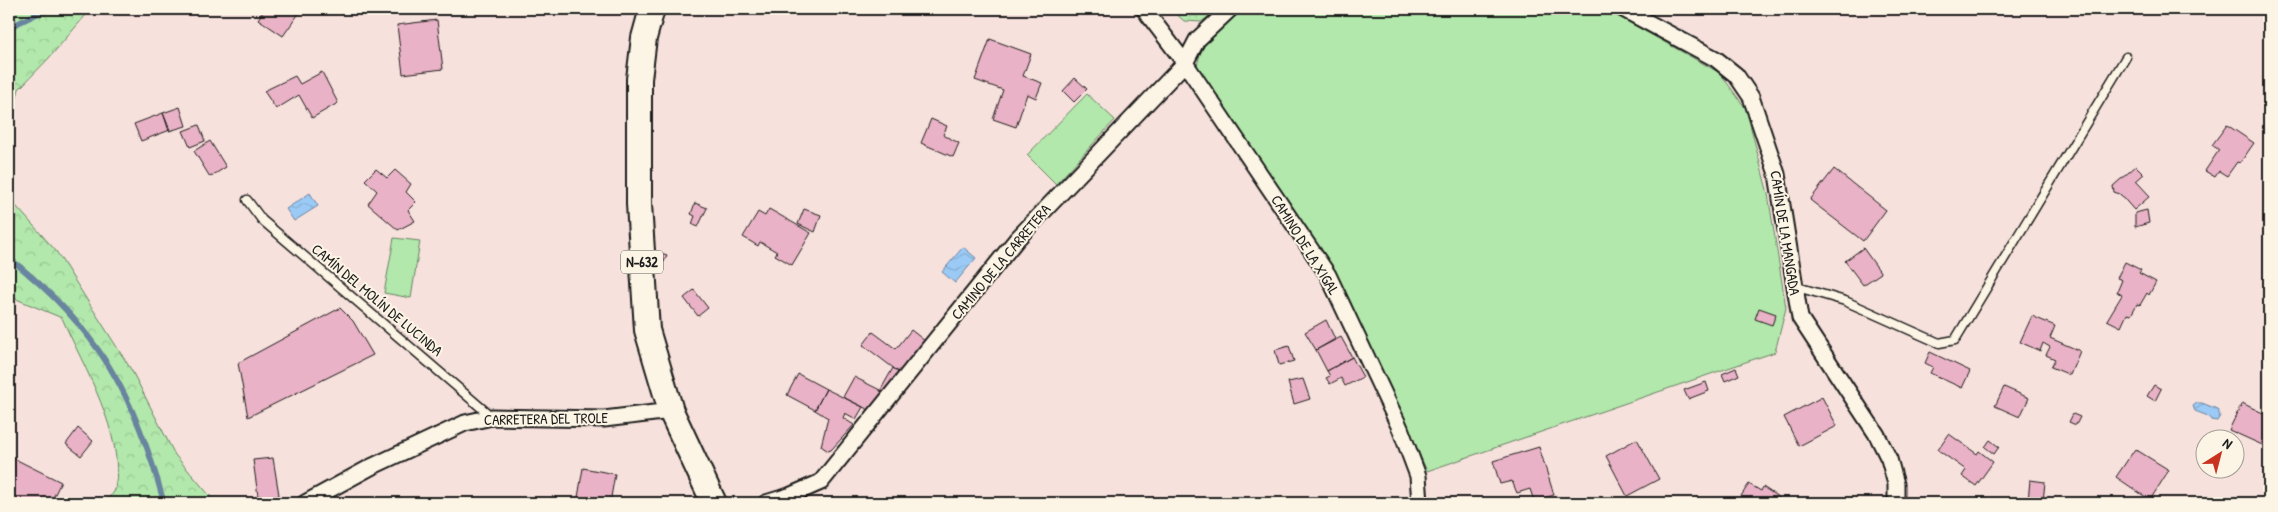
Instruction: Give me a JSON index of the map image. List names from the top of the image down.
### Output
{
  "streets": {
    "highway": ["N-632"],
    "street": [
      "CAMÍN DE LA MANGADA",
      "CAMINO DE LA XIGAL",
      "CAMINO DE LA CARRETERA",
      "CARRETERA DEL TROLE"
    ],
    "lane": ["CAMÍN DEL MOLÍN DE LUCINDA"]
  },
  "crossings": [
    ["CAMINO DE LA XIGAL", "CAMINO DE LA CARRETERA"],
    ["N-632", "CARRETERA DEL TROLE"],
    ["CAMÍN DEL MOLÍN DE LUCINDA", "CARRETERA DEL TROLE"]
  ],
  "north": "top right"
}
